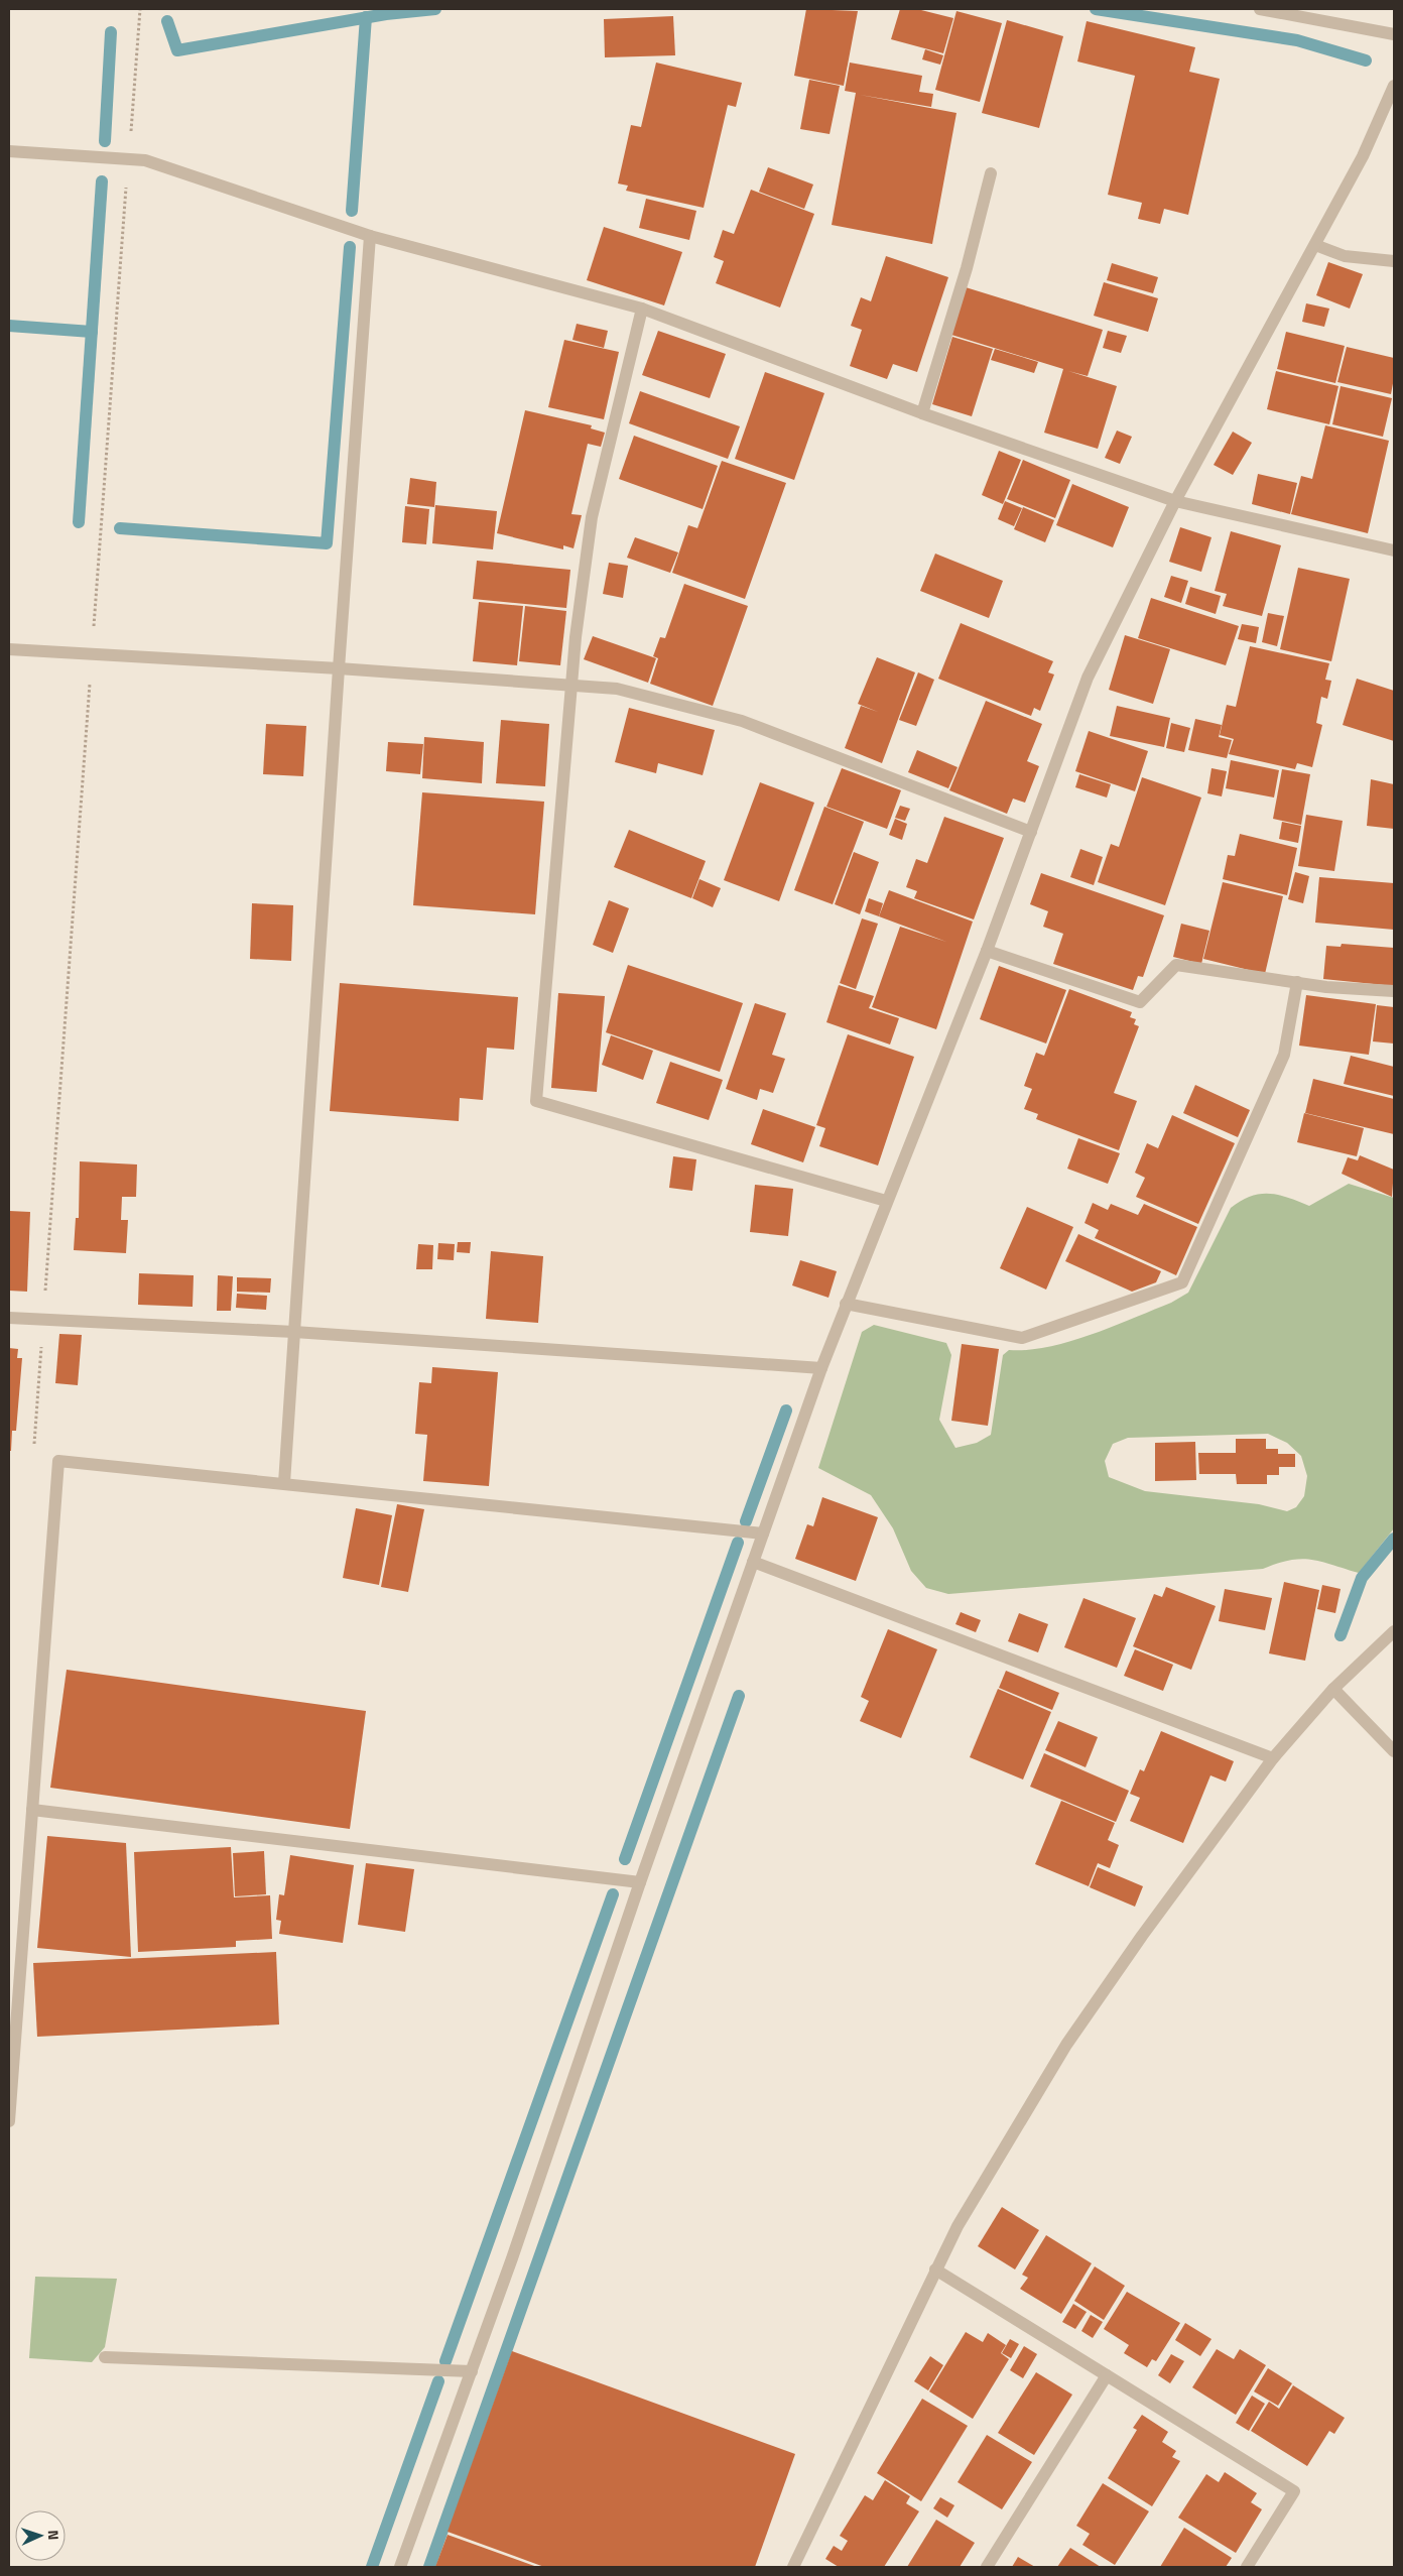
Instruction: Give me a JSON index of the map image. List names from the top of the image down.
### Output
{
  "north": "right"
}
